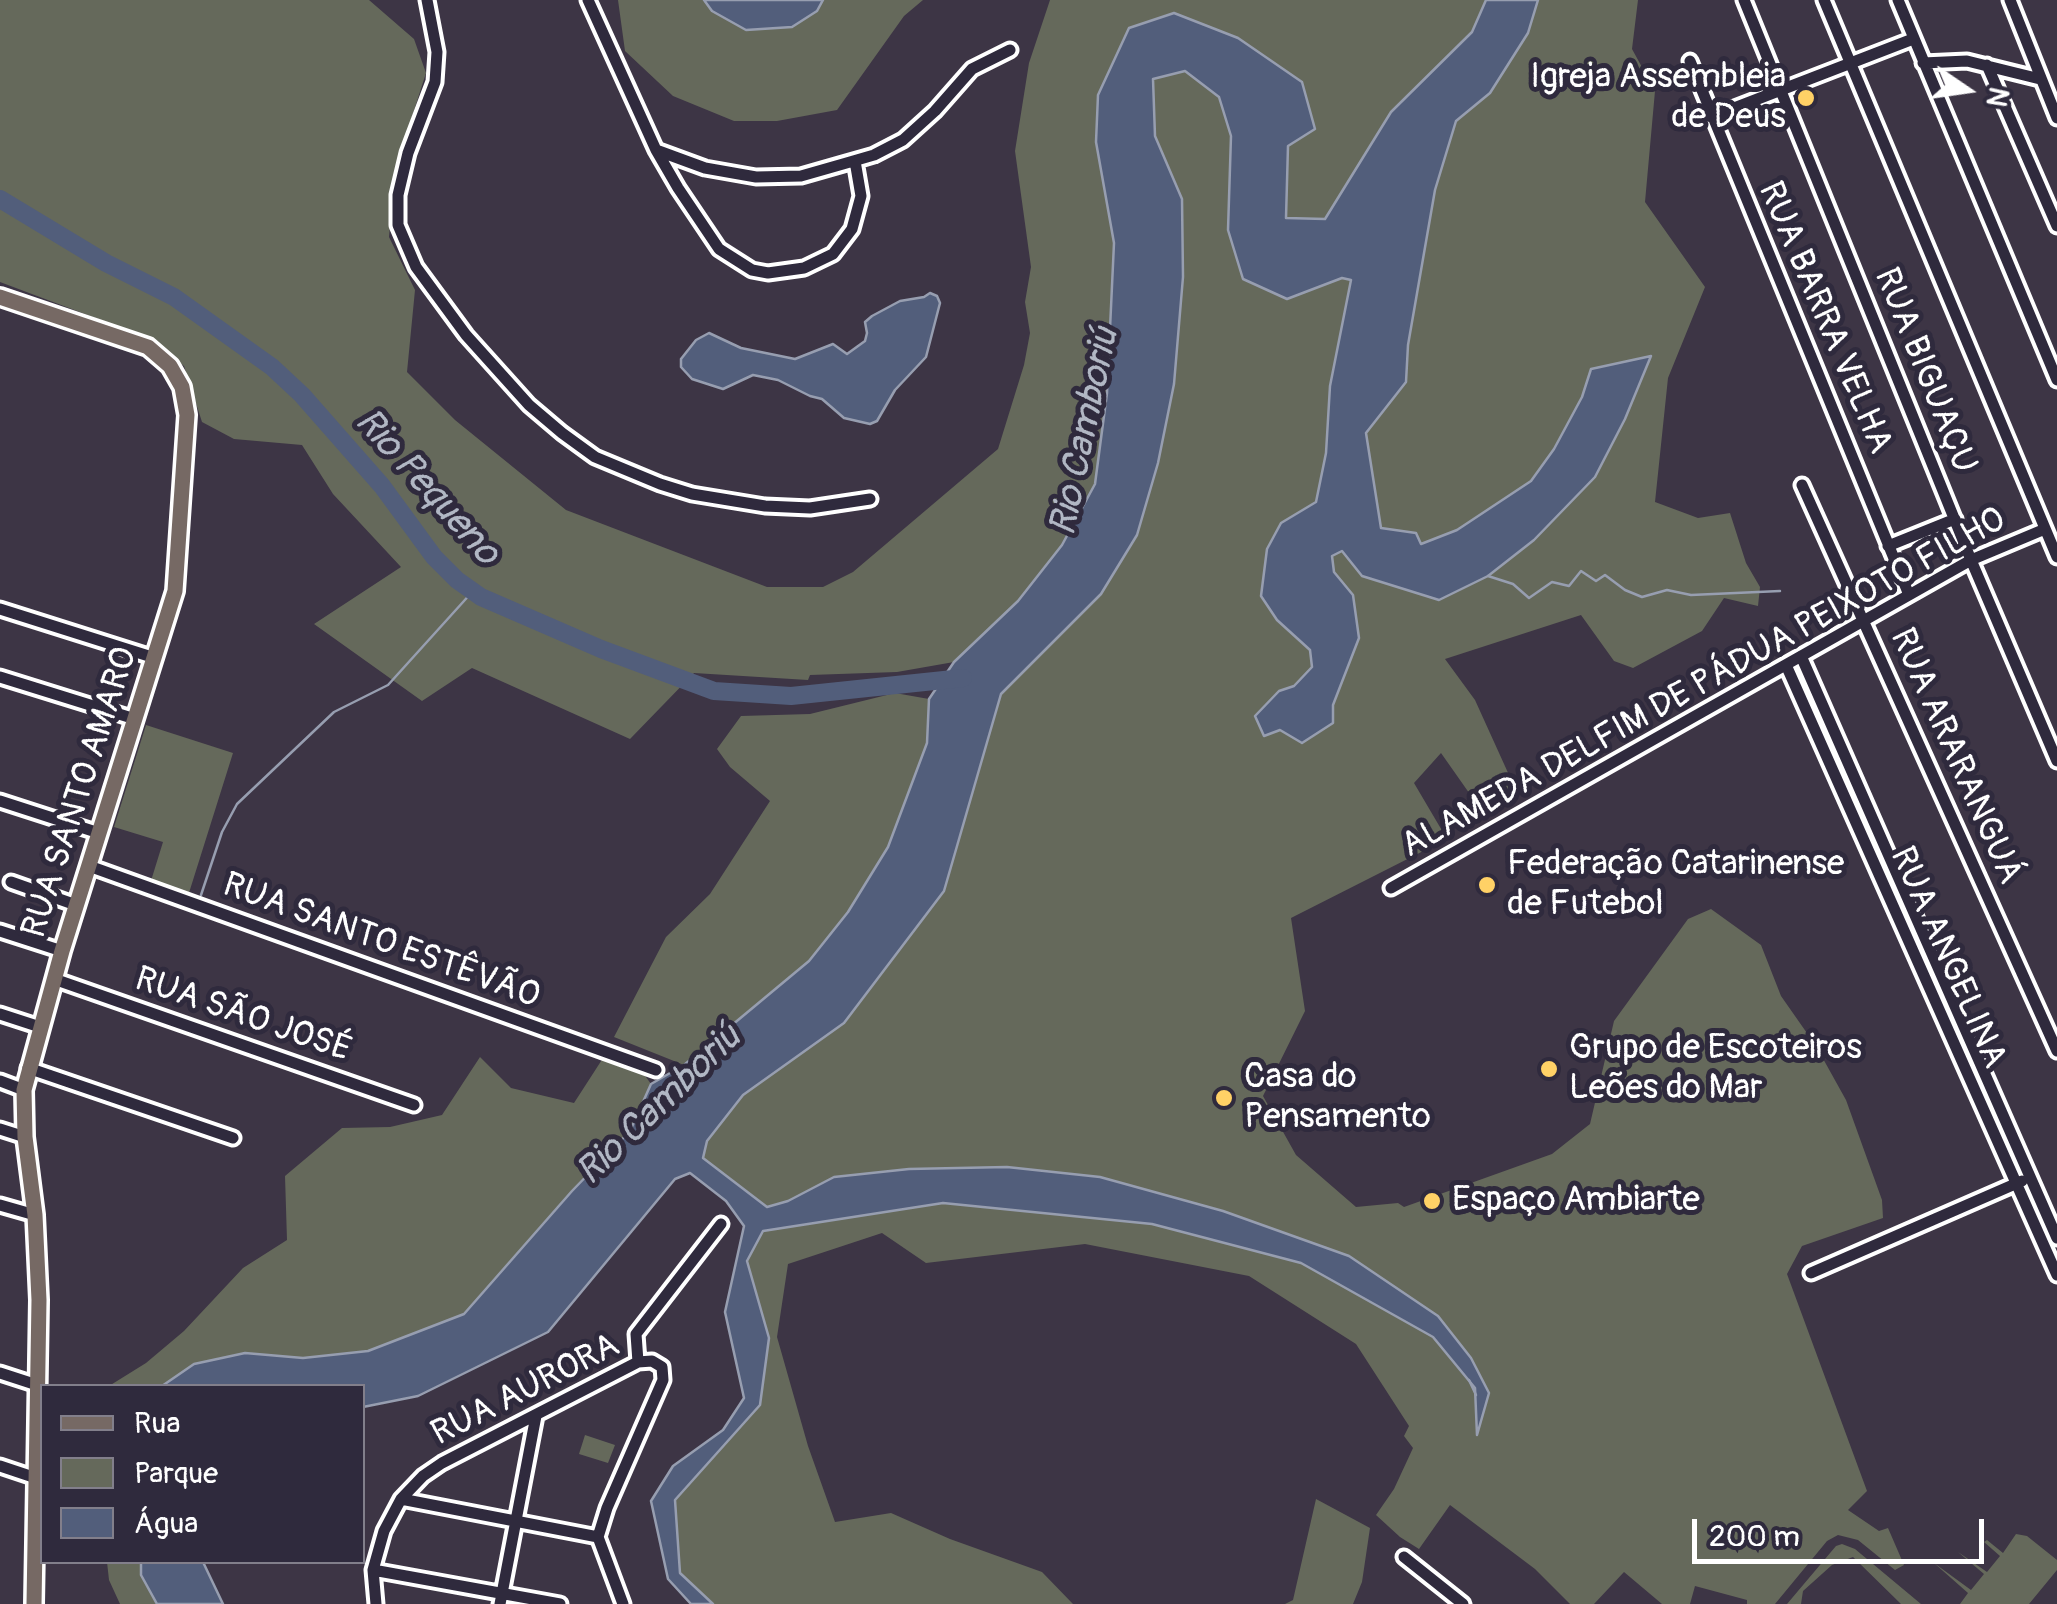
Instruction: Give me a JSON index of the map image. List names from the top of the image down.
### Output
{
  "streets": {
    "main road": ["RUA SANTO AMARO"],
    "street": [
      "RUA BARRA VELHA",
      "RUA BIGUAÇU",
      "ALAMEDA DELFIM DE PÁDUA PEIXOTO FILHO",
      "RUA ARARANGUÁ",
      "RUA SANTO ESTÊVÃO",
      "RUA ANGELINA",
      "RUA SÃO JOSÉ",
      "RUA AURORA"
    ]
  },
  "crossings": [
    ["RUA BARRA VELHA", "ALAMEDA DELFIM DE PÁDUA PEIXOTO FILHO"],
    ["RUA BIGUAÇU", "ALAMEDA DELFIM DE PÁDUA PEIXOTO FILHO"],
    ["ALAMEDA DELFIM DE PÁDUA PEIXOTO FILHO", "RUA ARARANGUÁ"],
    ["ALAMEDA DELFIM DE PÁDUA PEIXOTO FILHO", "RUA ANGELINA"],
    ["RUA SANTO AMARO", "RUA SANTO ESTÊVÃO"],
    ["RUA SANTO AMARO", "RUA SÃO JOSÉ"]
  ],
  "water": ["Rio Camboriú", "Rio Pequeno"],
  "places": [
    "Igreja Assembleia de Deus",
    "Federação Catarinense de Futebol",
    "Grupo de Escoteiros Leões do Mar",
    "Casa do Pensamento",
    "Espaço Ambiarte"
  ],
  "legend": ["Rua", "Parque", "Água"],
  "scale_bar": "200 m",
  "north": "right"
}
